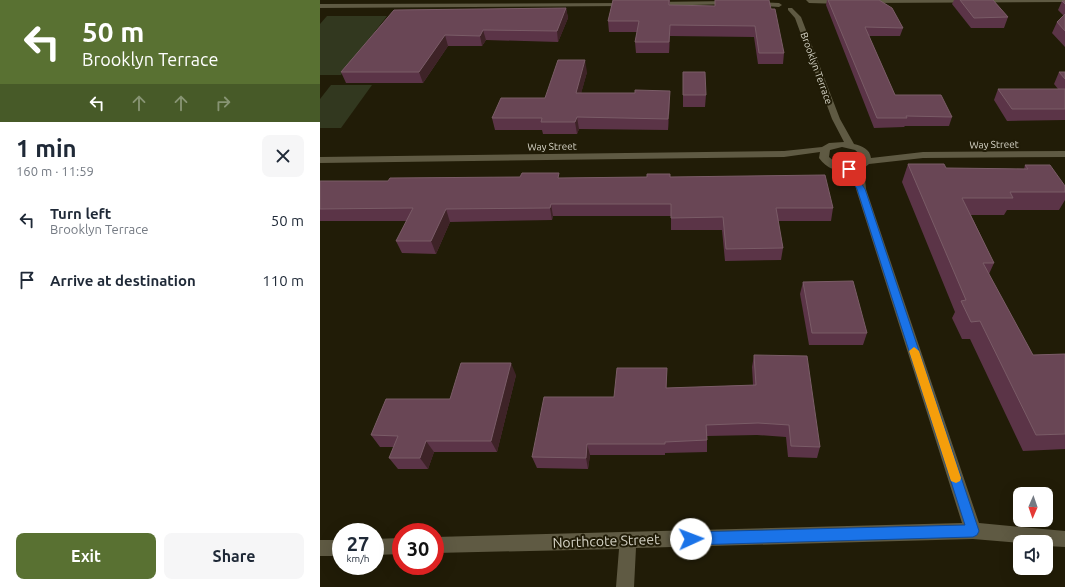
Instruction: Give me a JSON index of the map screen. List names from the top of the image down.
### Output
{
  "streets": {
    "street": ["Brooklyn Terrace", "Way Street", "Northcote Street"]
  },
  "north": "bottom",
  "page": {
    "turn": ["50 m", "Brooklyn Terrace"],
    "heading": ["1 min", "160 m · 11:59"],
    "list": [
      {
        "name": "Turn left",
        "note": "Brooklyn Terrace",
        "value": "50 m"
      },
      {
        "name": "Arrive at destination",
        "value": "110 m"
      }
    ],
    "speed": "27 km/h",
    "limit": "30",
    "buttons": ["Exit", "Share"]
  }
}
